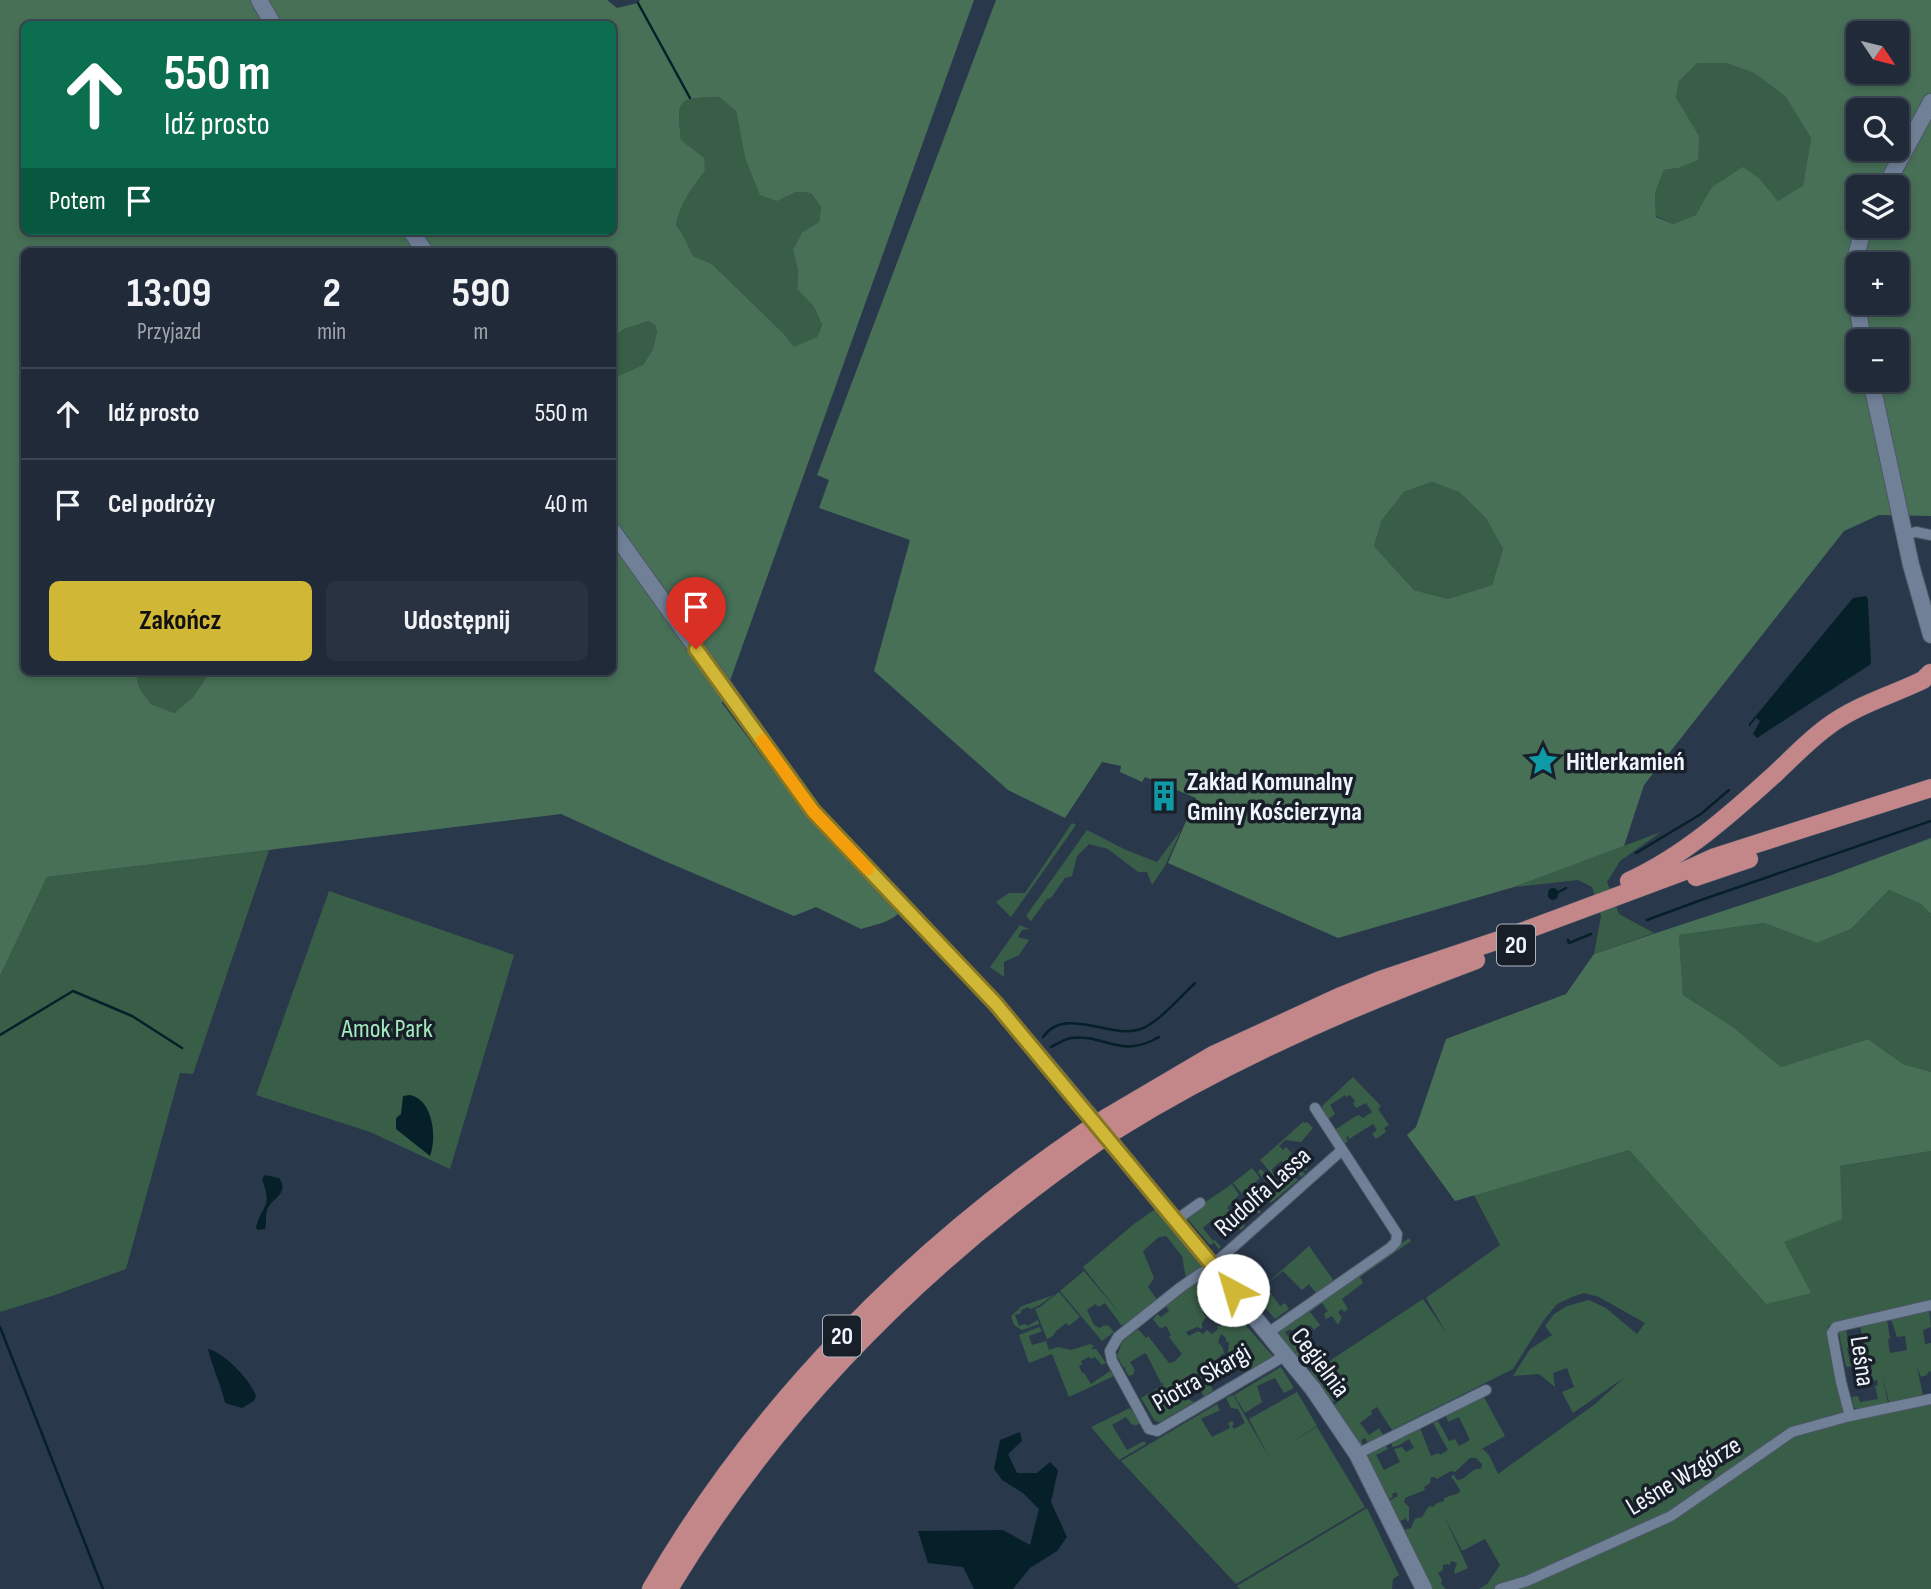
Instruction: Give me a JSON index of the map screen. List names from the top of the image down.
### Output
{
  "streets": {
    "main road": ["20"],
    "street": [
      "Rudolfa Lassa",
      "Leśna",
      "Cegielnia",
      "Piotra Skargi",
      "Leśne Wzgórze"
    ]
  },
  "crossings": [
    ["Rudolfa Lassa", "Cegielnia"],
    ["Rudolfa Lassa", "Piotra Skargi"],
    ["Leśna", "Leśne Wzgórze"],
    ["Cegielnia", "Piotra Skargi"]
  ],
  "parks": ["Amok Park"],
  "places": {
    "place": ["Hitlerkamień"],
    "building": ["Zakład Komunalny Gminy Kościerzyna"]
  },
  "north": "bottom right",
  "page": {
    "map_buttons": ["+", "−"],
    "turn": ["550 m", "Idź prosto"],
    "then": "Potem",
    "eta": [
      "13:09",
      "Przyjazd",
      "2",
      "min",
      "590",
      "m"
    ],
    "list": [
      {
        "name": "Idź prosto",
        "value": "550 m"
      },
      {
        "name": "Cel podróży",
        "value": "40 m"
      }
    ],
    "buttons": ["Zakończ", "Udostępnij"]
  }
}
